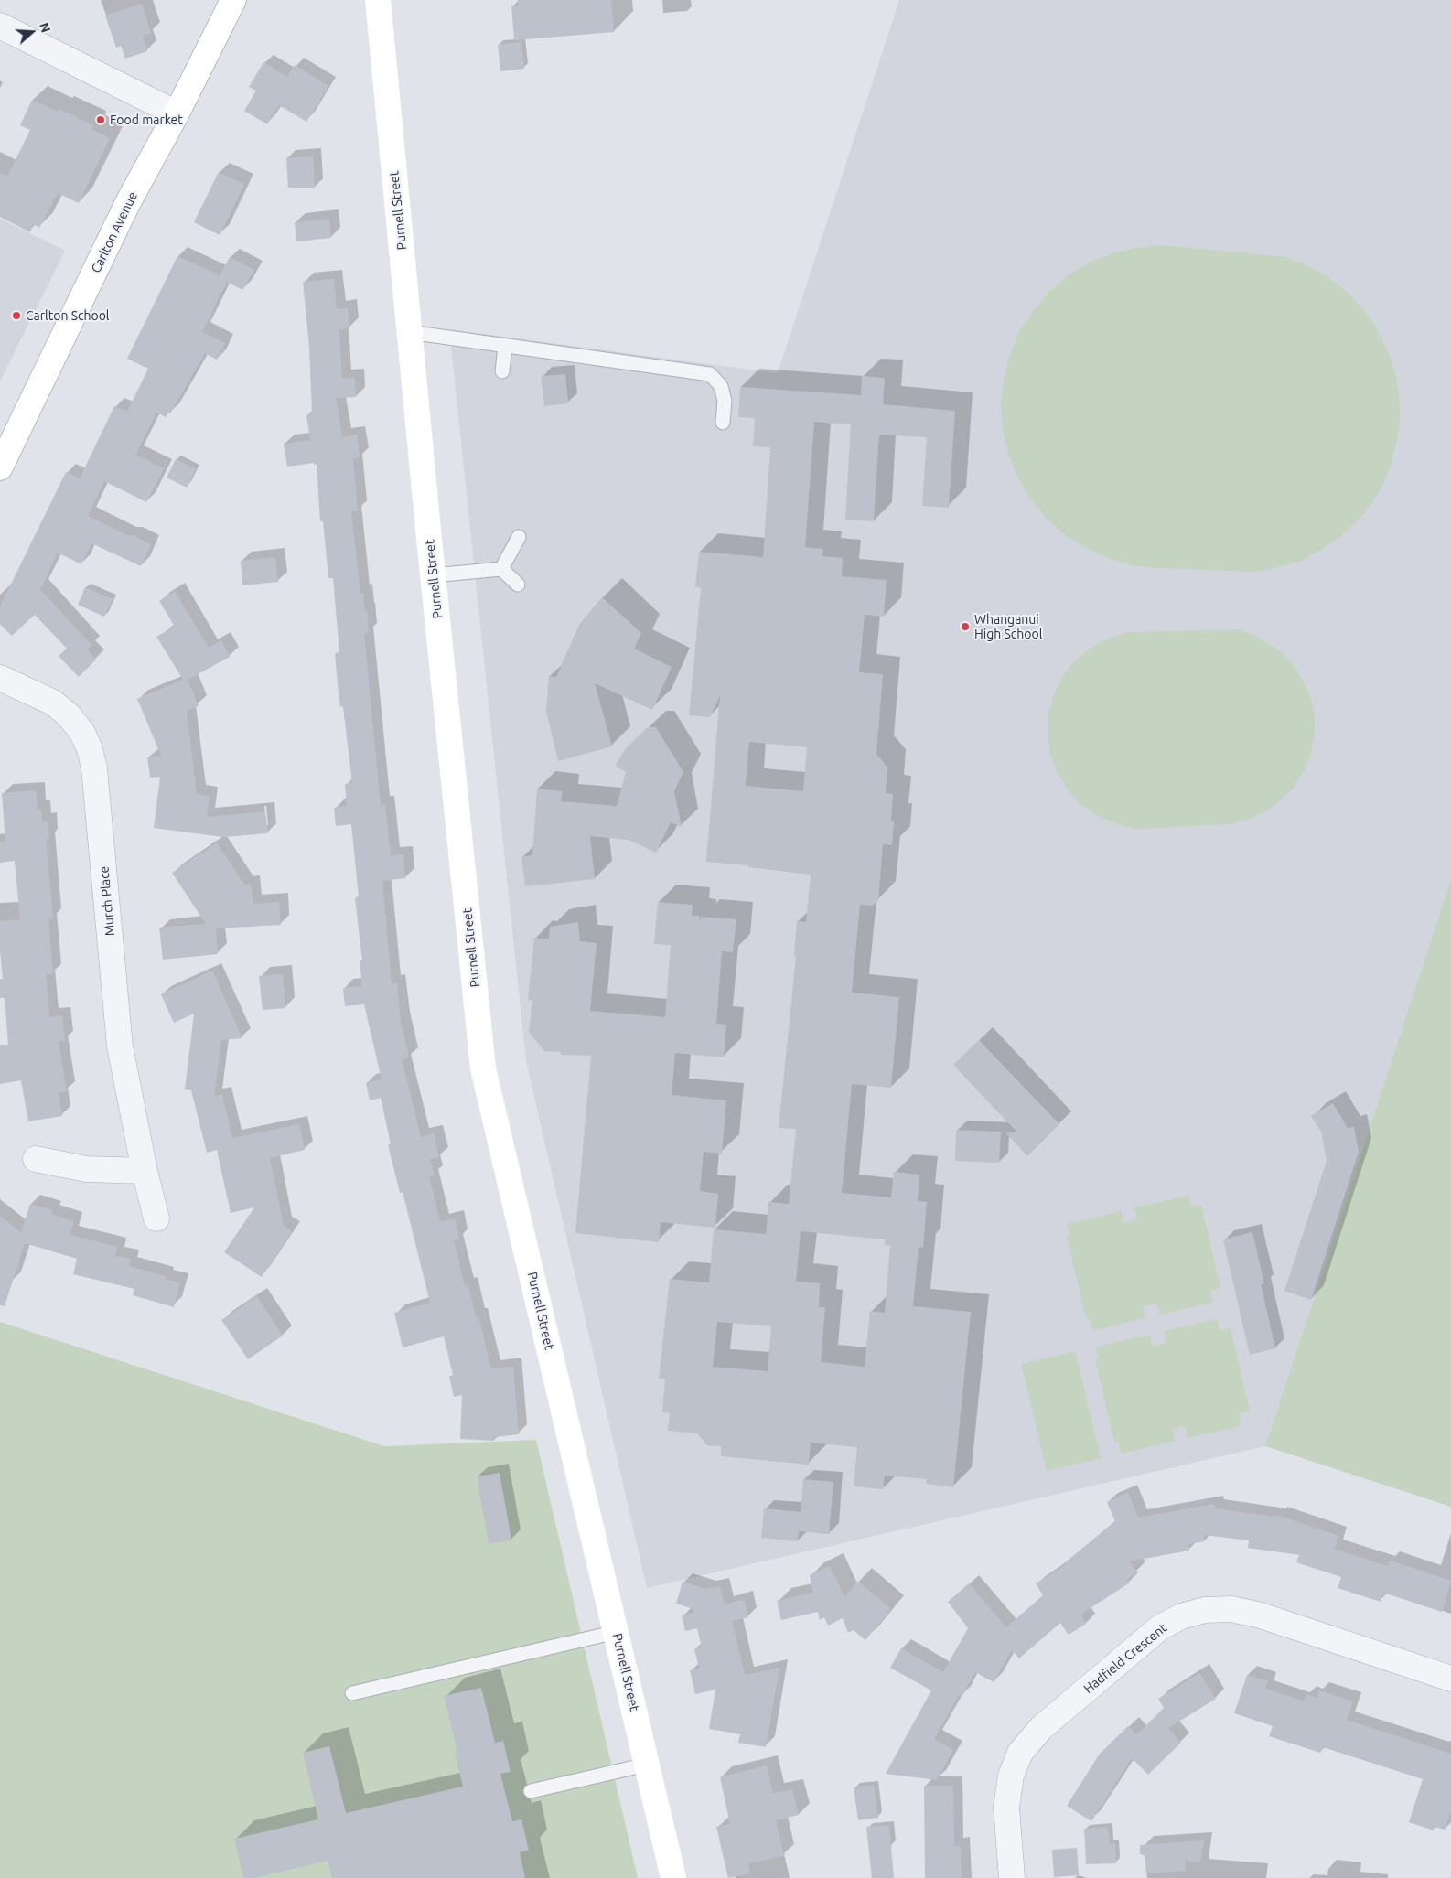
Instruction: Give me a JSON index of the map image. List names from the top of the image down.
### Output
{
  "streets": {
    "main road": ["Purnell Street", "Carlton Avenue"],
    "street": ["Murch Place", "Hadfield Crescent"]
  },
  "places": ["Food market", "Carlton School", "Whanganui High School"],
  "north": "right"
}
